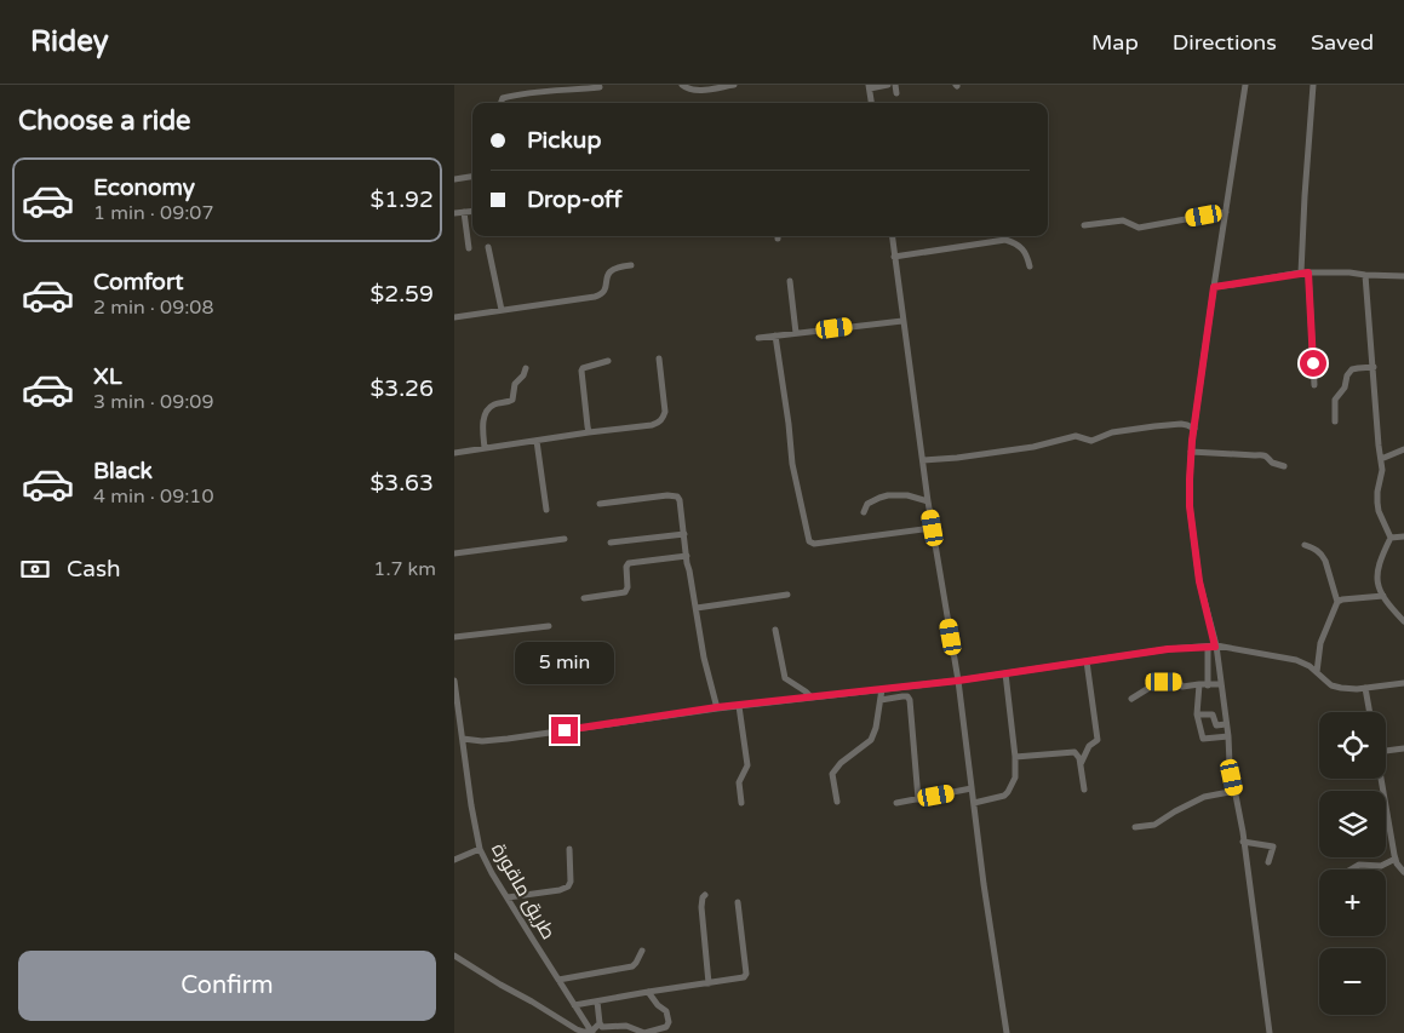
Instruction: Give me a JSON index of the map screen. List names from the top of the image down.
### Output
{
  "streets": {
    "street": ["طريق ماقورة"]
  },
  "page": {
    "header": "Ridey",
    "nav": ["Map", "Directions", "Saved"],
    "heading": "Choose a ride",
    "banner": ["Pickup", "Drop-off"],
    "list": [
      {
        "name": "Economy",
        "note": "1 min · 09:07",
        "value": "$1.92"
      },
      {
        "name": "Comfort",
        "note": "2 min · 09:08",
        "value": "$2.59"
      },
      {
        "name": "XL",
        "note": "3 min · 09:09",
        "value": "$3.26"
      },
      {
        "name": "Black",
        "note": "4 min · 09:10",
        "value": "$3.63"
      }
    ],
    "pay": ["Cash", "1.7 km"],
    "bubble": "5 min",
    "map_buttons": ["+", "−"],
    "buttons": "Confirm"
  }
}
